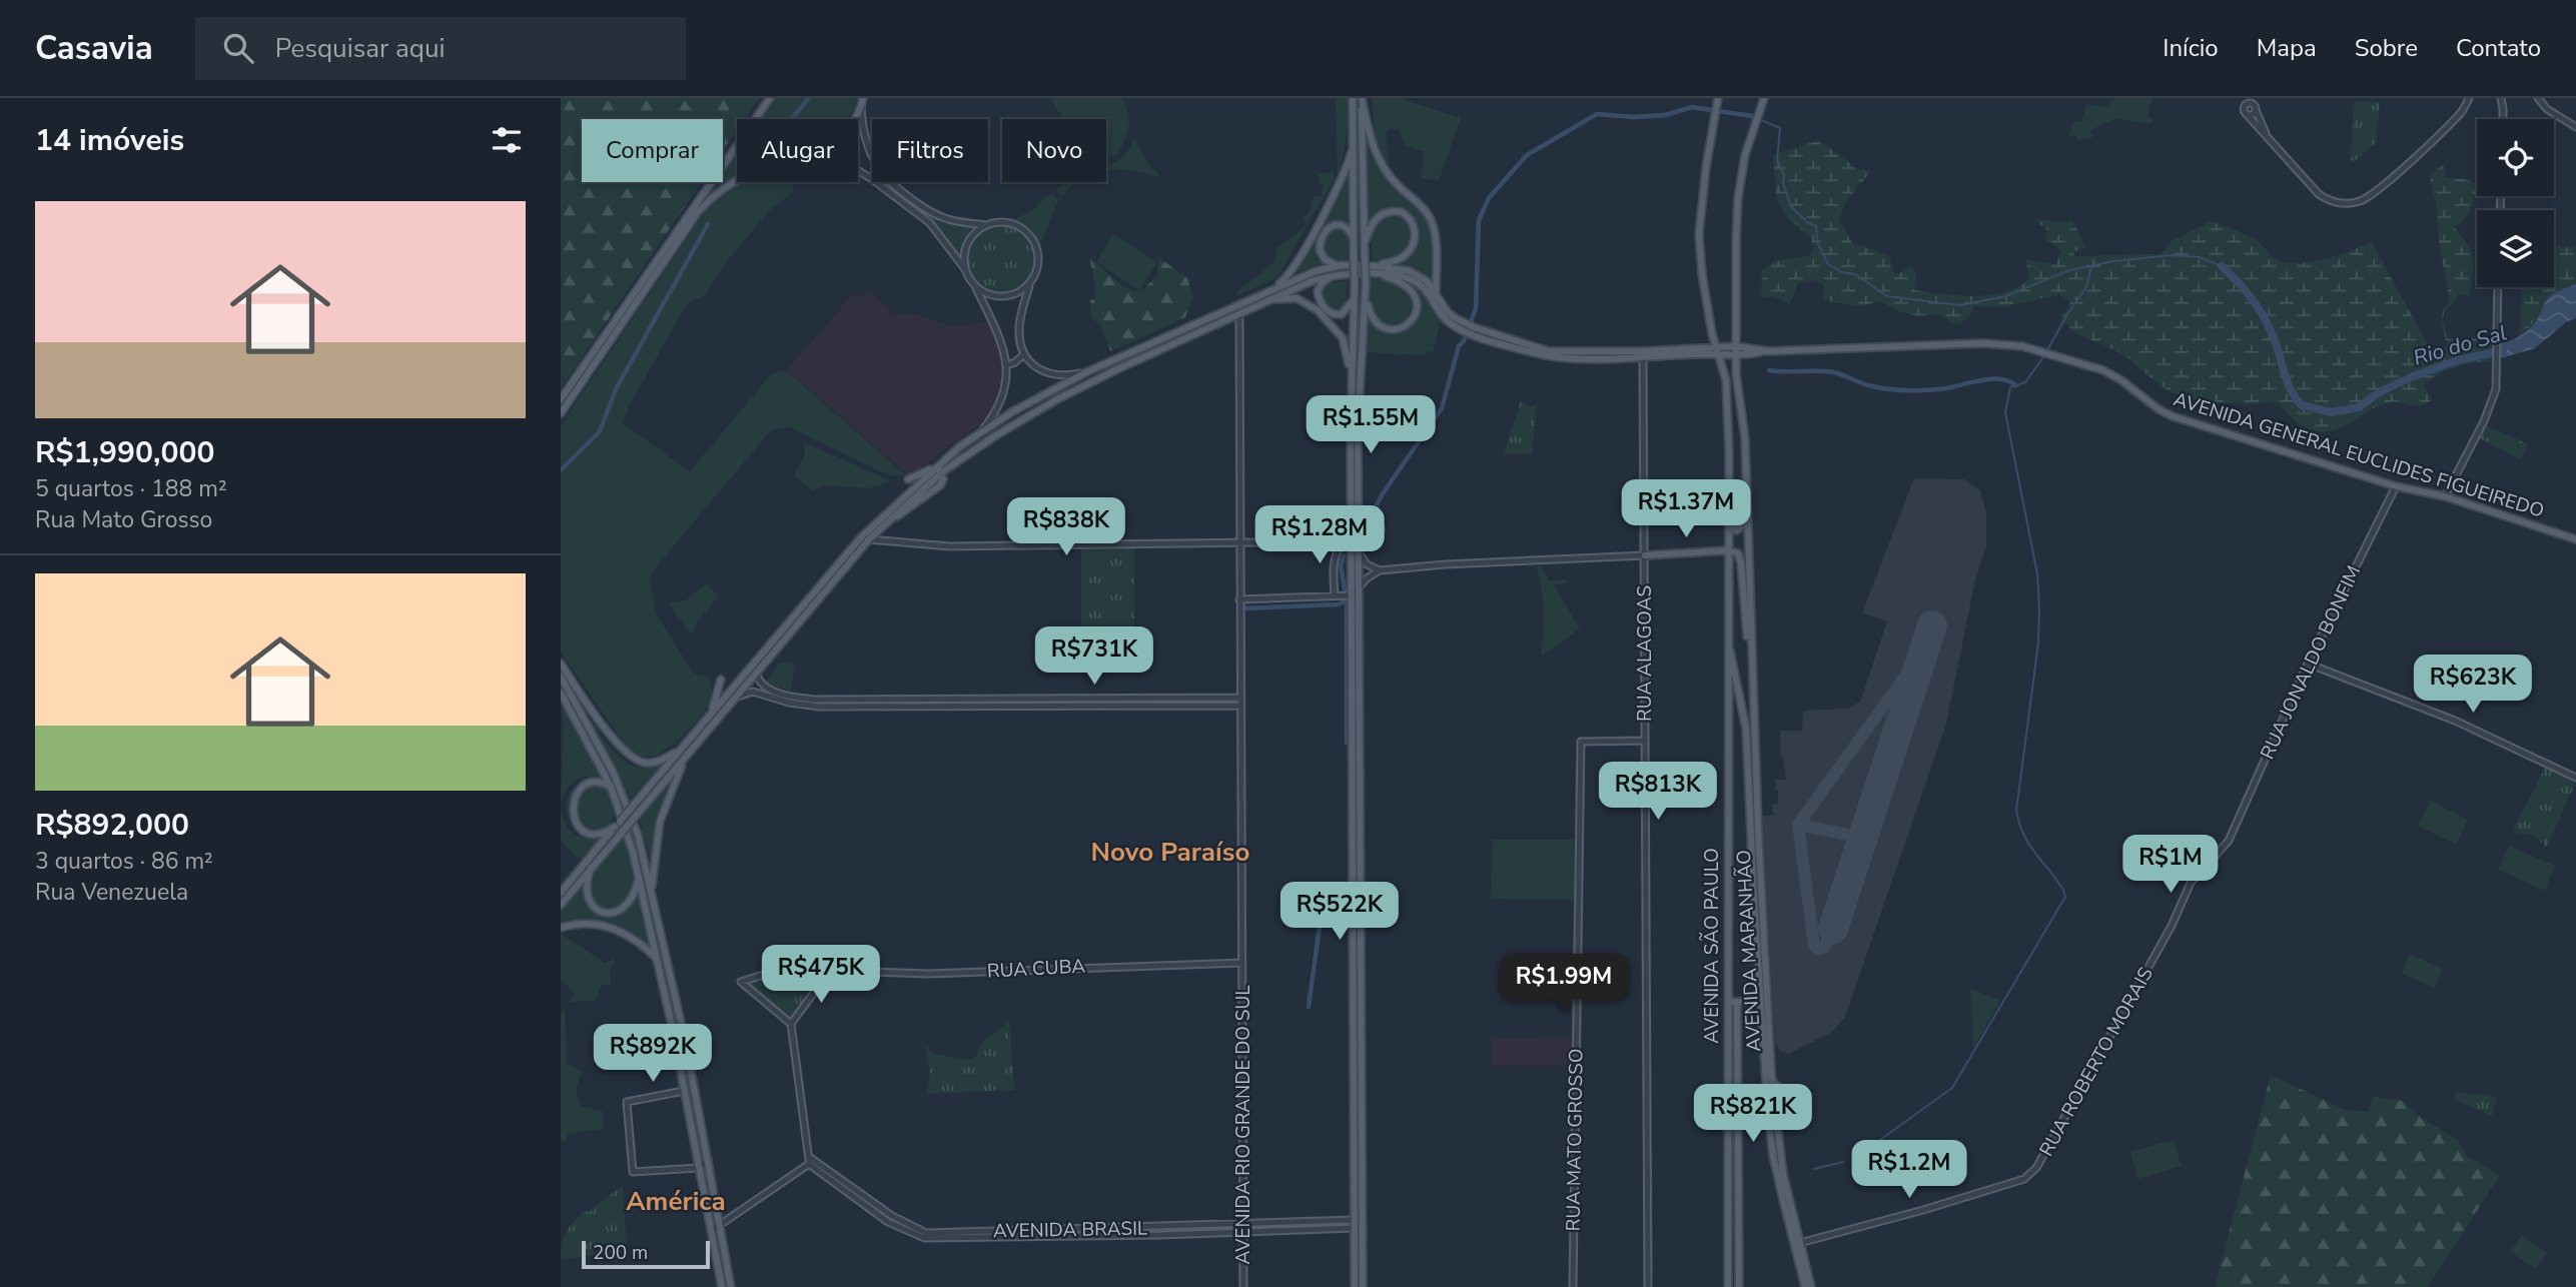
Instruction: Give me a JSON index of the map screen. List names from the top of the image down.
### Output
{
  "streets": {
    "main road": ["AVENIDA GENERAL EUCLIDES FIGUEIREDO", "AVENIDA SÃO PAULO", "AVENIDA MARANHÃO"],
    "street": [
      "RUA ALAGOAS",
      "RUA JONALDO BONFIM",
      "RUA CUBA",
      "RUA ROBERTO MORAIS",
      "AVENIDA RIO GRANDE DO SUL",
      "RUA MATO GROSSO",
      "AVENIDA BRASIL"
    ]
  },
  "crossings": [
    ["AVENIDA GENERAL EUCLIDES FIGUEIREDO", "RUA JONALDO BONFIM"],
    ["AVENIDA GENERAL EUCLIDES FIGUEIREDO", "AVENIDA SÃO PAULO"],
    ["AVENIDA GENERAL EUCLIDES FIGUEIREDO", "AVENIDA MARANHÃO"],
    ["RUA ALAGOAS", "RUA MATO GROSSO"],
    ["RUA JONALDO BONFIM", "RUA ROBERTO MORAIS"],
    ["AVENIDA SÃO PAULO", "AVENIDA MARANHÃO"],
    ["AVENIDA MARANHÃO", "RUA ROBERTO MORAIS"],
    ["RUA CUBA", "AVENIDA RIO GRANDE DO SUL"],
    ["AVENIDA RIO GRANDE DO SUL", "AVENIDA BRASIL"]
  ],
  "districts": ["Novo Paraíso", "América"],
  "water": ["Rio do Sal"],
  "scale_bar": "200 m",
  "page": {
    "header": "Casavia",
    "search": "Pesquisar aqui",
    "nav": [
      "Início",
      "Mapa",
      "Sobre",
      "Contato"
    ],
    "heading": "14 imóveis",
    "chip": [
      "Comprar",
      "Alugar",
      "Filtros",
      "Novo"
    ],
    "list": [
      {
        "name": "R$1,990,000",
        "note": "5 quartos · 188 m² · Rua Mato Grosso"
      },
      {
        "name": "R$892,000",
        "note": "3 quartos · 86 m² · Rua Venezuela"
      }
    ],
    "price": [
      "R$1.55M",
      "R$1.37M",
      "R$838K",
      "R$1.28M",
      "R$731K",
      "R$623K",
      "R$813K",
      "R$1M",
      "R$522K",
      "R$475K",
      "R$1.99M",
      "R$892K",
      "R$821K",
      "R$1.2M"
    ],
    "scale": "200 m"
  }
}
